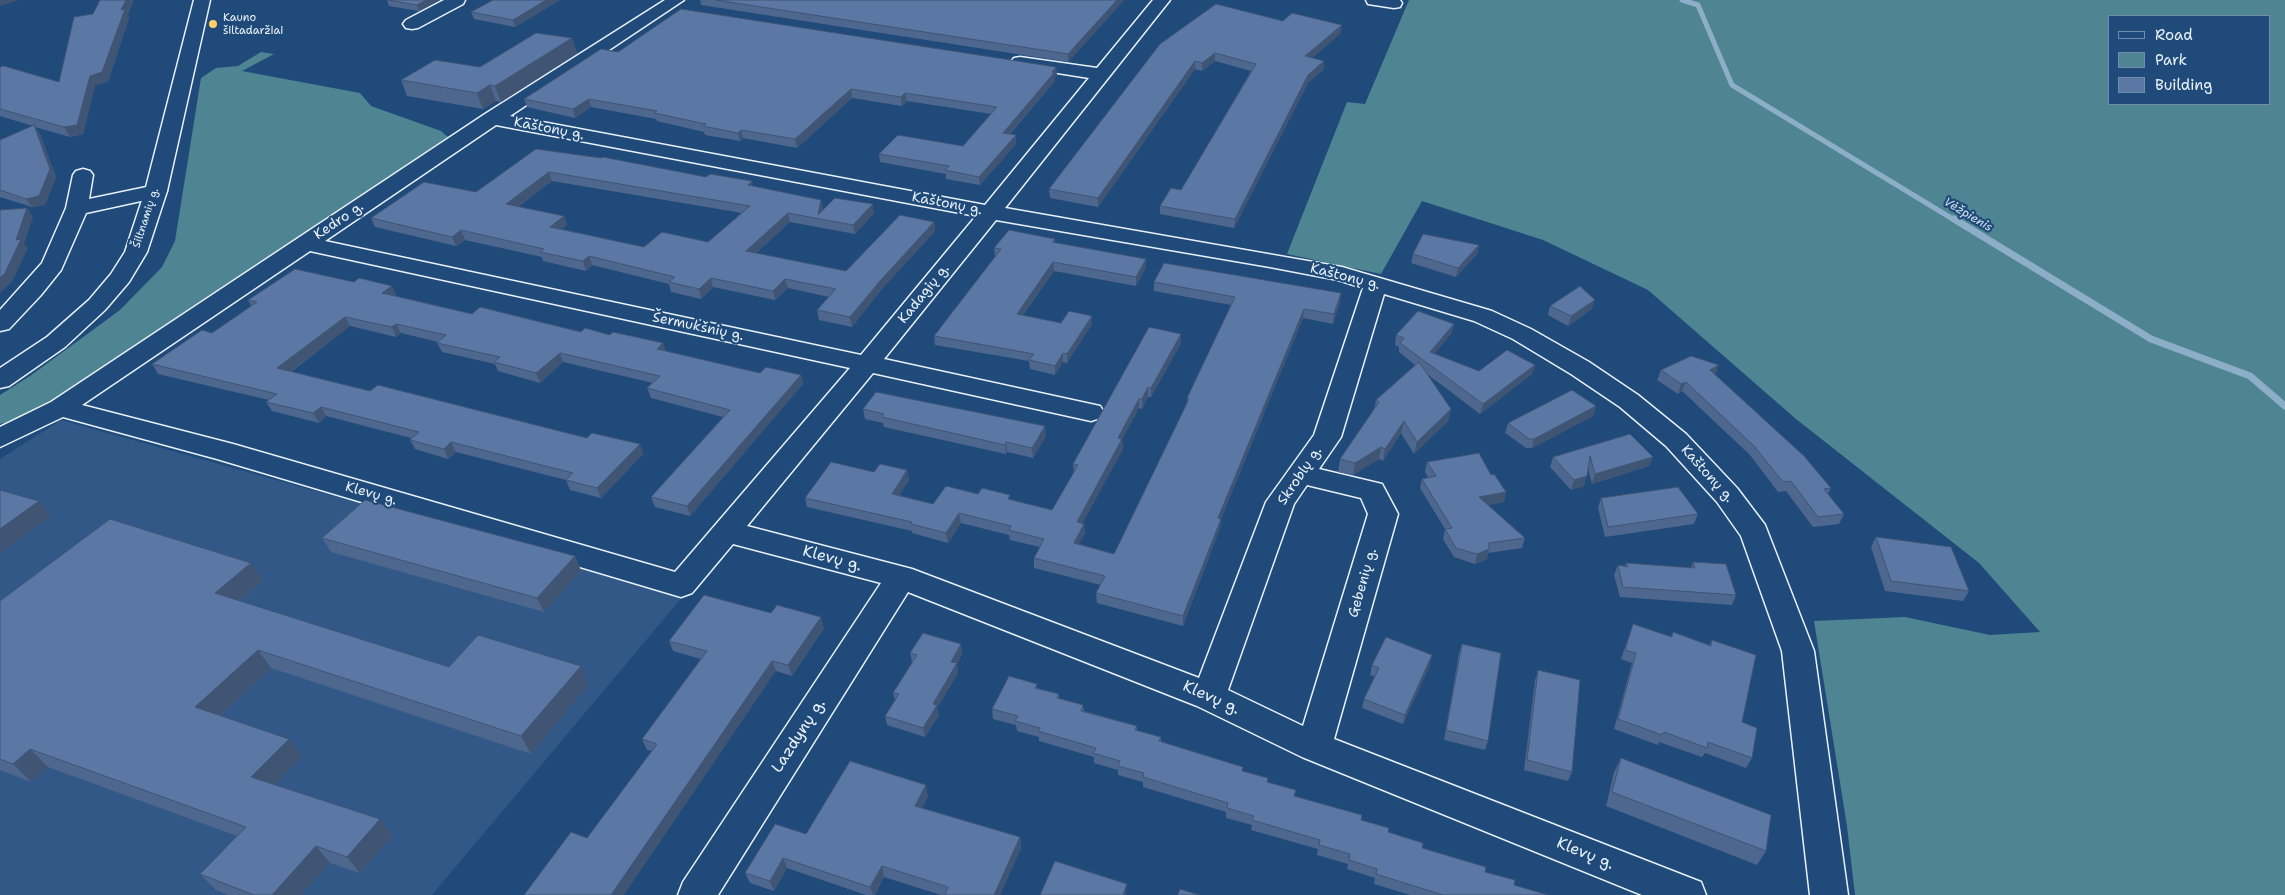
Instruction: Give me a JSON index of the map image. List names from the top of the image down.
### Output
{
  "streets": {
    "street": [
      "Kaštonų g.",
      "Šiltnamių g.",
      "Kedro g.",
      "Kadagių g.",
      "Šermukšnių g.",
      "Skroblų g.",
      "Klevų g.",
      "Gebenių g.",
      "Lazdynų g."
    ]
  },
  "crossings": [
    ["Kaštonų g.", "Kedro g."],
    ["Kaštonų g.", "Kadagių g."],
    ["Kaštonų g.", "Skroblų g."],
    ["Kedro g.", "Šermukšnių g."],
    ["Kedro g.", "Klevų g."],
    ["Kadagių g.", "Šermukšnių g."],
    ["Kadagių g.", "Klevų g."],
    ["Skroblų g.", "Klevų g."],
    ["Skroblų g.", "Gebenių g."],
    ["Klevų g.", "Gebenių g."],
    ["Klevų g.", "Lazdynų g."]
  ],
  "water": ["Vėžpienis"],
  "places": ["Kauno šiltadaržiai"],
  "legend": ["Road", "Park", "Building"]
}
